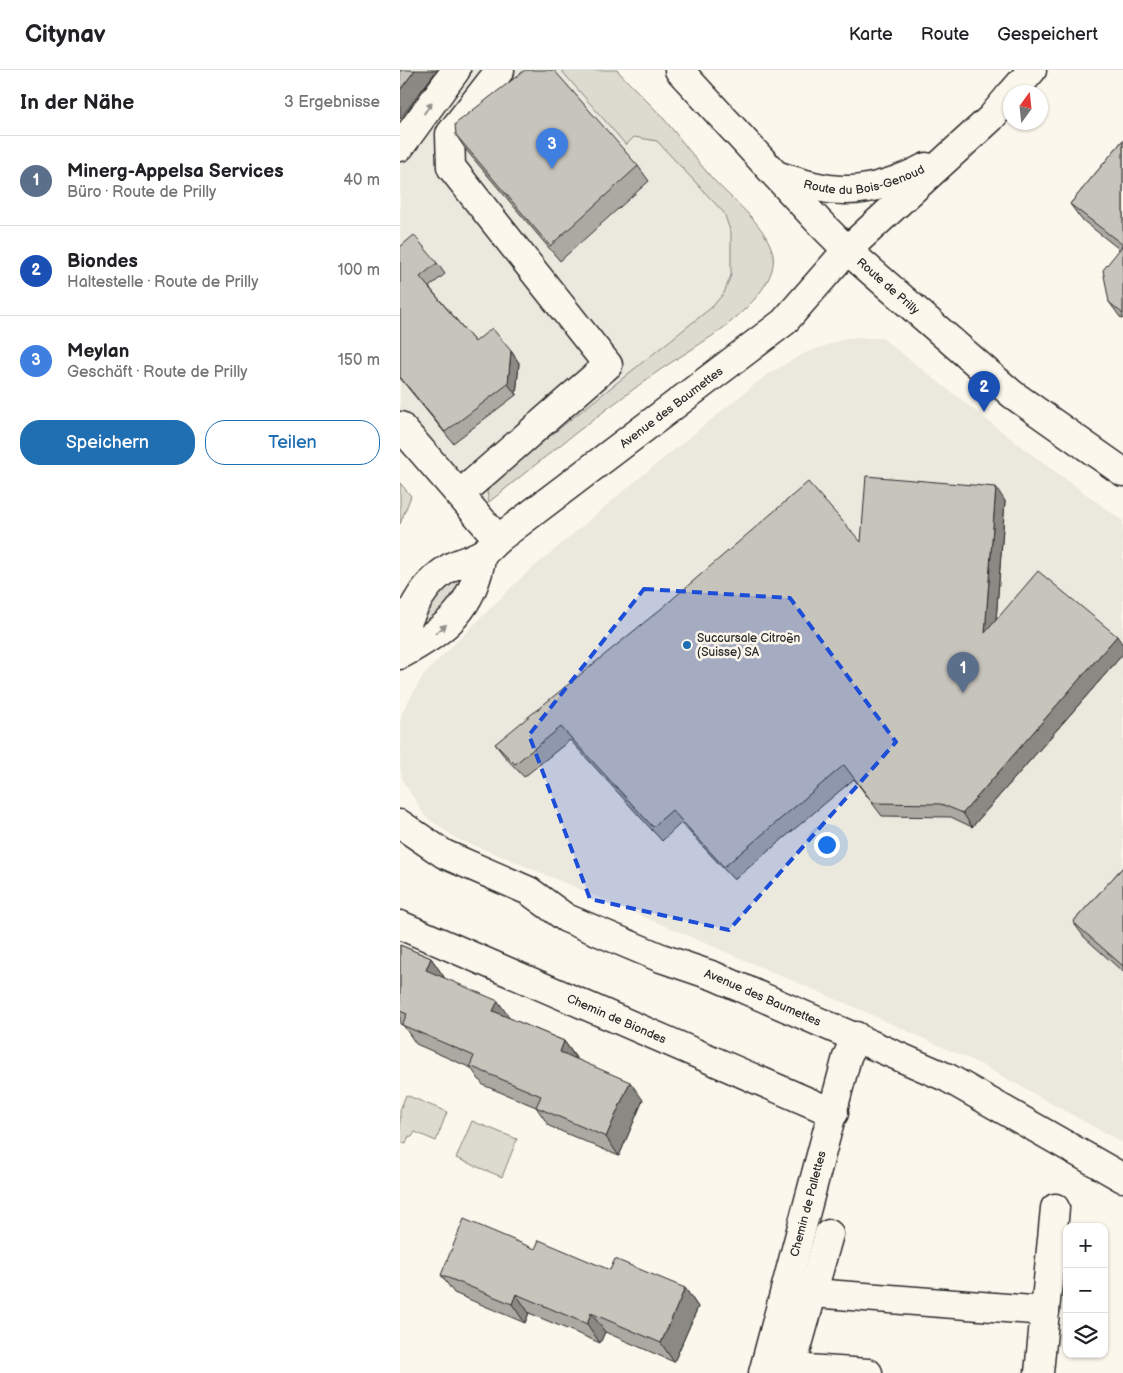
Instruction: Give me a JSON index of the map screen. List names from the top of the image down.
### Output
{
  "streets": {
    "street": [
      "Route du Bois-Genoud",
      "Route de Prilly",
      "Avenue des Baumettes",
      "Chemin de Biondes",
      "Chemin de Pallettes"
    ]
  },
  "crossings": [
    ["Route du Bois-Genoud", "Route de Prilly"],
    ["Route du Bois-Genoud", "Avenue des Baumettes"],
    ["Route de Prilly", "Avenue des Baumettes"],
    ["Avenue des Baumettes", "Chemin de Pallettes"],
    ["Chemin de Biondes", "Chemin de Pallettes"]
  ],
  "places": ["Succursale Citroën (Suisse) SA"],
  "north": "top",
  "page": {
    "header": "Citynav",
    "nav": ["Karte", "Route", "Gespeichert"],
    "heading": ["In der Nähe", "3 Ergebnisse"],
    "pins": ["3", "2", "1"],
    "list": [
      {
        "mark": "1",
        "name": "Minerg-Appelsa Services",
        "note": "Büro · Route de Prilly",
        "value": "40 m"
      },
      {
        "mark": "2",
        "name": "Biondes",
        "note": "Haltestelle · Route de Prilly",
        "value": "100 m"
      },
      {
        "mark": "3",
        "name": "Meylan",
        "note": "Geschäft · Route de Prilly",
        "value": "150 m"
      }
    ],
    "buttons": ["Speichern", "Teilen"],
    "map_buttons": ["+", "−"]
  }
}
